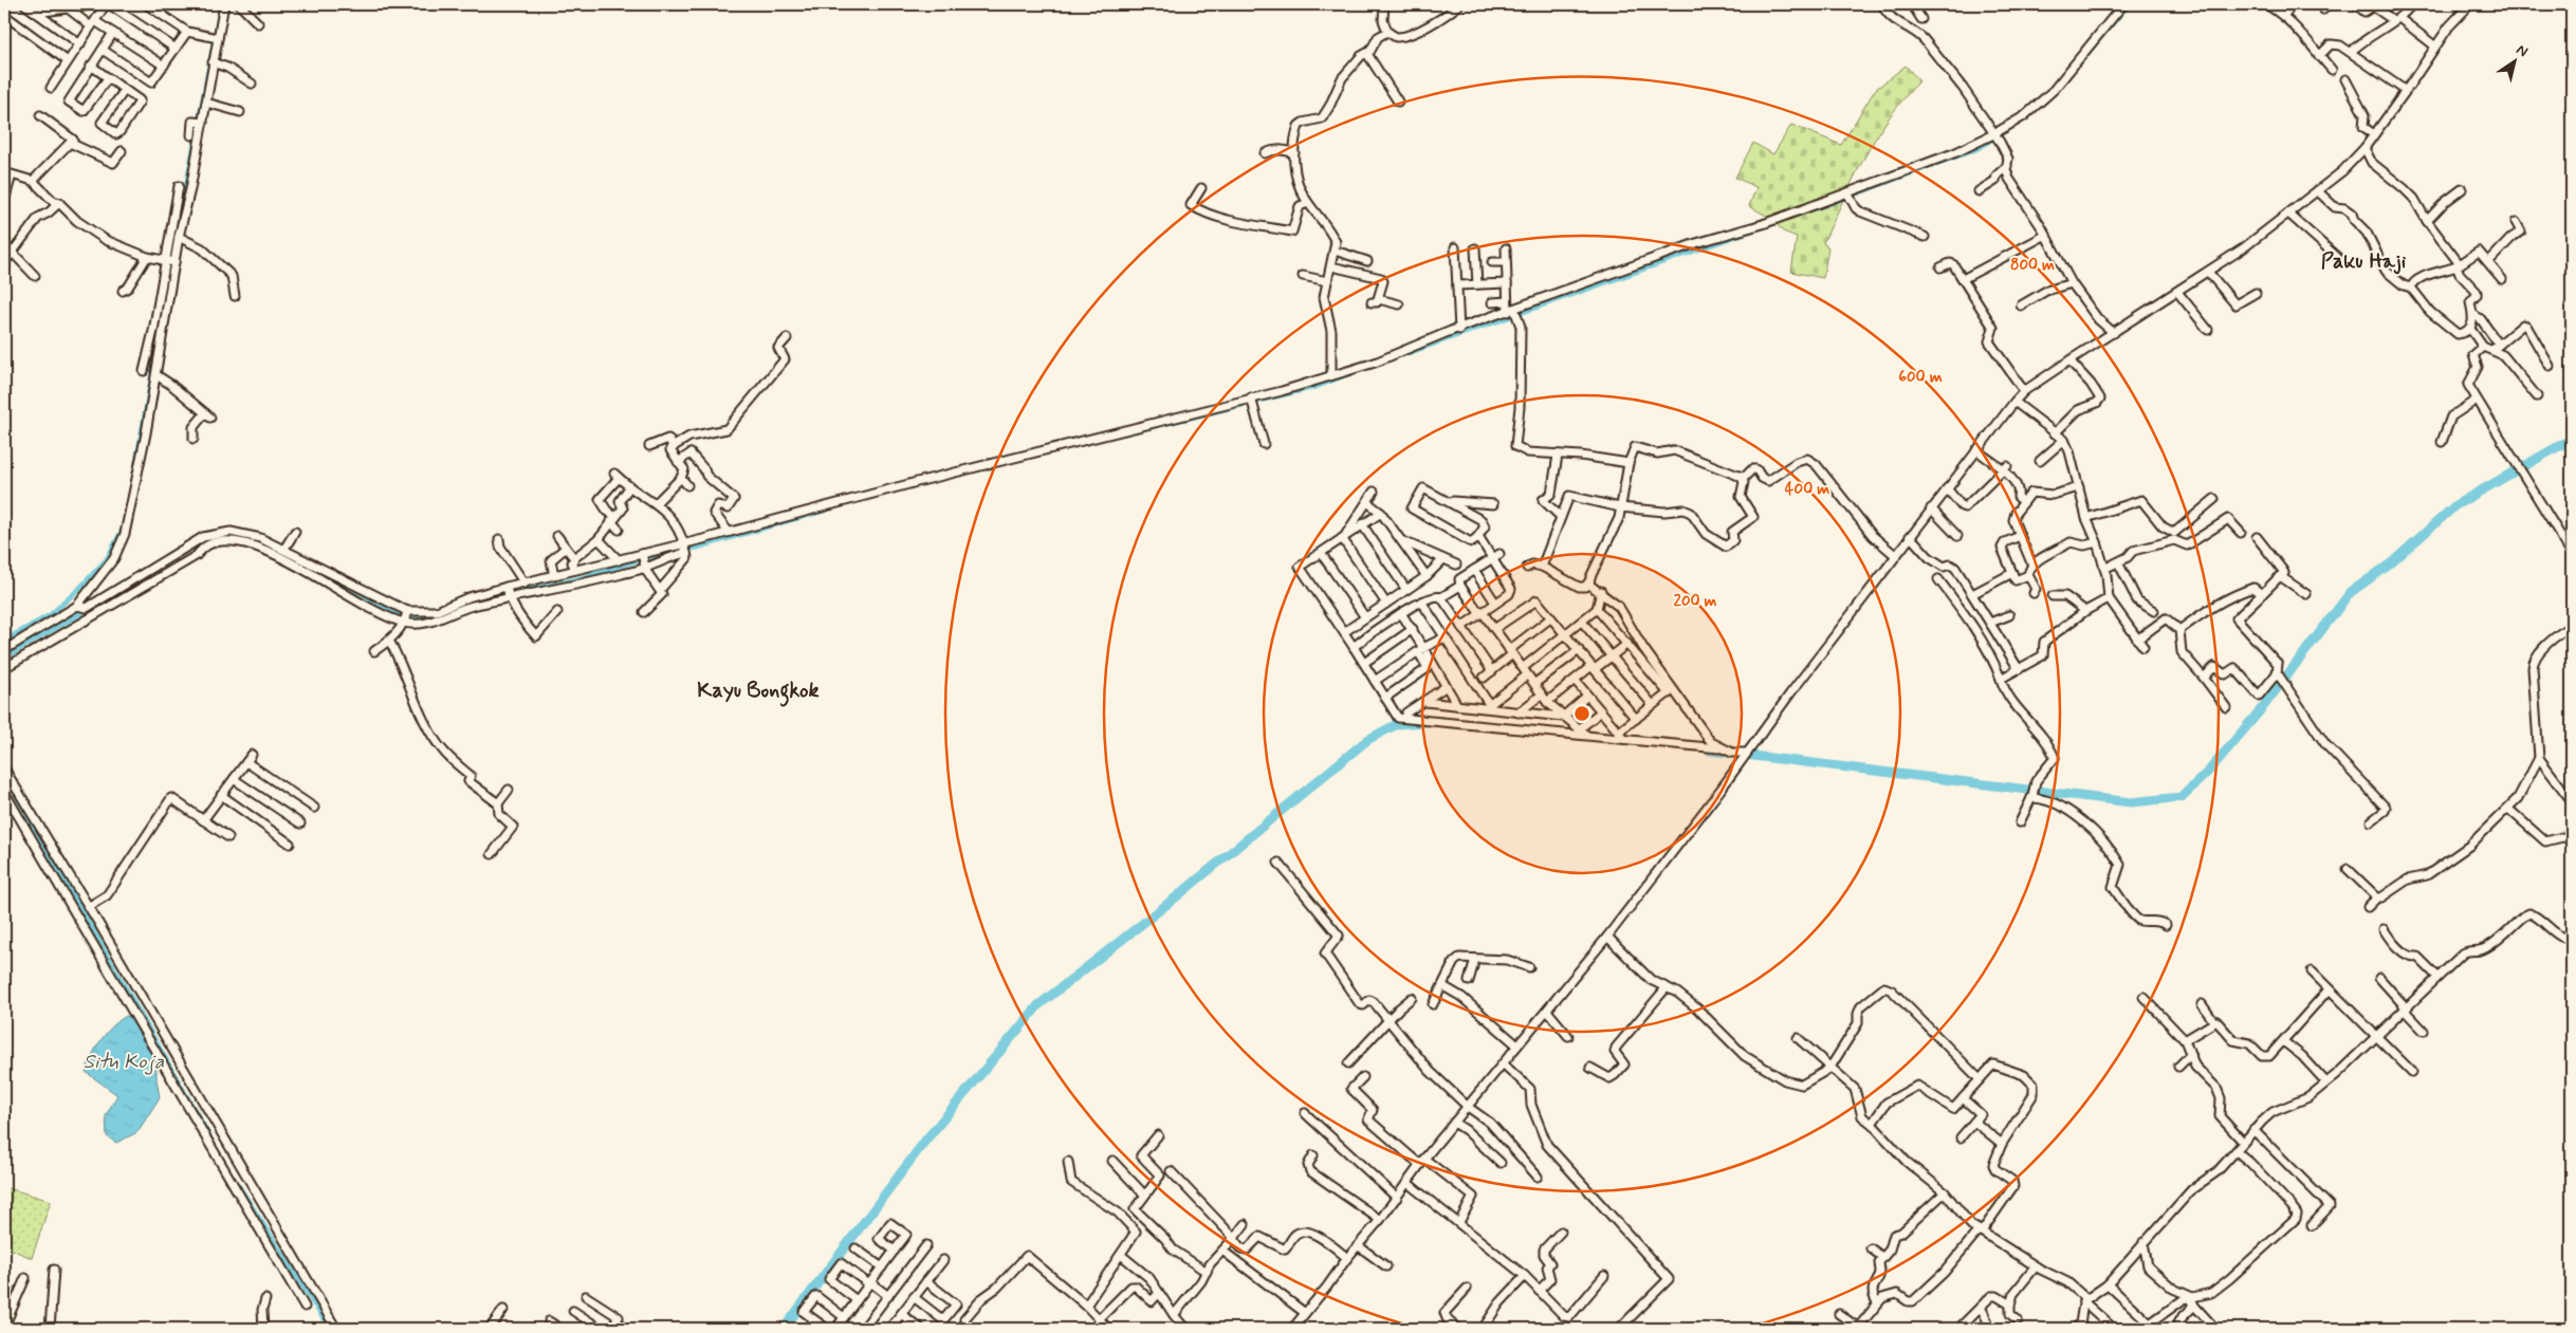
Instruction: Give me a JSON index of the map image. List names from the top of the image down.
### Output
{
  "districts": ["Paku Haji", "Kayu Bongkok"],
  "water": ["Situ Koja"],
  "north": "top right",
  "rings": [
    "800 m",
    "600 m",
    "400 m",
    "200 m"
  ]
}
